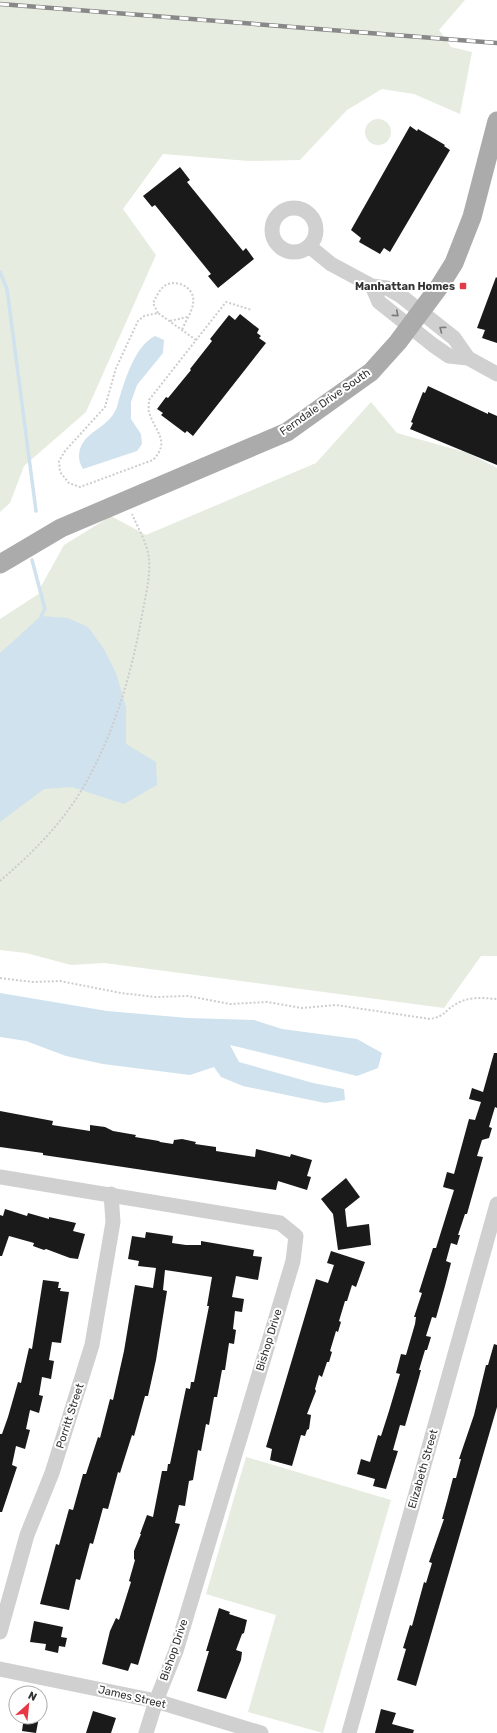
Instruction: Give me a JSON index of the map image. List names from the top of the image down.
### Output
{
  "streets": {
    "main road": ["Ferndale Drive South"],
    "street": [
      "Bishop Drive",
      "Porritt Street",
      "Elizabeth Street",
      "James Street"
    ]
  },
  "crossings": [
    ["Bishop Drive", "Porritt Street"],
    ["Bishop Drive", "James Street"]
  ],
  "places": {
    "transit": ["Manhattan Homes"]
  },
  "north": "top right"
}
